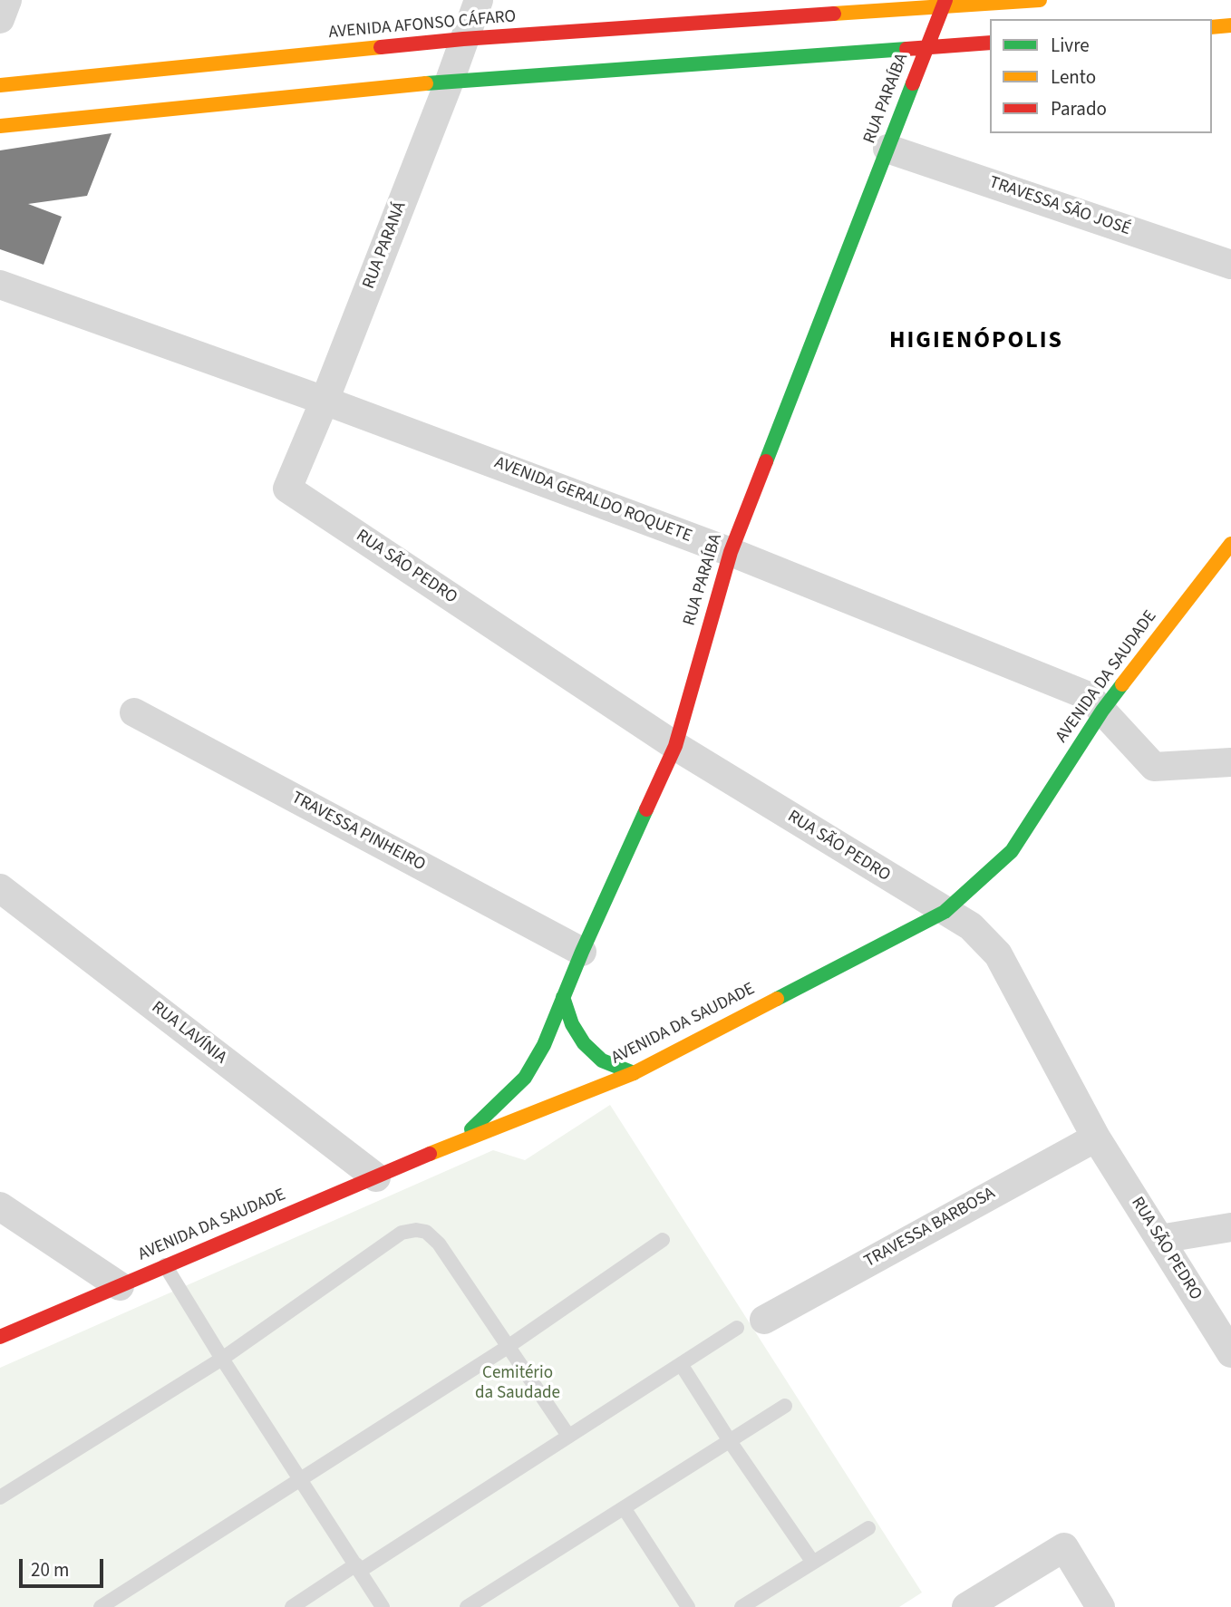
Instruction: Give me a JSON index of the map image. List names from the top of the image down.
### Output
{
  "streets": {
    "main road": ["AVENIDA AFONSO CÁFARO", "RUA PARAÍBA", "AVENIDA DA SAUDADE"],
    "street": [
      "TRAVESSA SÃO JOSÉ",
      "RUA PARANÁ",
      "AVENIDA GERALDO ROQUETE",
      "RUA SÃO PEDRO",
      "TRAVESSA PINHEIRO",
      "RUA LAVÍNIA",
      "TRAVESSA BARBOSA"
    ]
  },
  "crossings": [
    ["AVENIDA AFONSO CÁFARO", "RUA PARAÍBA"],
    ["AVENIDA AFONSO CÁFARO", "RUA PARANÁ"],
    ["RUA PARAÍBA", "TRAVESSA SÃO JOSÉ"],
    ["RUA PARAÍBA", "AVENIDA GERALDO ROQUETE"],
    ["RUA PARAÍBA", "RUA SÃO PEDRO"],
    ["RUA PARAÍBA", "AVENIDA DA SAUDADE"],
    ["RUA PARAÍBA", "TRAVESSA PINHEIRO"],
    ["RUA PARANÁ", "AVENIDA GERALDO ROQUETE"],
    ["RUA PARANÁ", "RUA SÃO PEDRO"],
    ["AVENIDA GERALDO ROQUETE", "AVENIDA DA SAUDADE"],
    ["RUA SÃO PEDRO", "AVENIDA DA SAUDADE"],
    ["RUA SÃO PEDRO", "TRAVESSA BARBOSA"],
    ["AVENIDA DA SAUDADE", "RUA LAVÍNIA"]
  ],
  "districts": ["HIGIENÓPOLIS"],
  "parks": ["Cemitério da Saudade"],
  "legend": ["Livre", "Lento", "Parado"],
  "scale_bar": "20 m"
}
